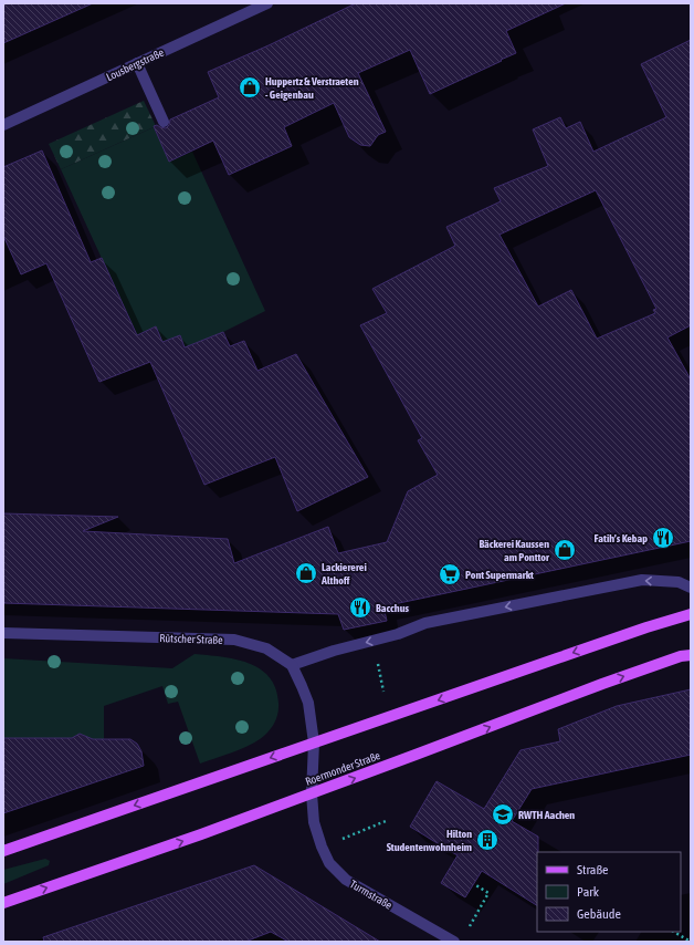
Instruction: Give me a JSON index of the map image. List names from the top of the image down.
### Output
{
  "streets": {
    "main road": ["Roermonder Straße"],
    "street": ["Lousbergstraße", "Rütscher Straße", "Turmstraße"]
  },
  "crossings": [
    ["Roermonder Straße", "Turmstraße"]
  ],
  "places": {
    "shop": ["Huppertz & Verstraeten - Geigenbau", "Bäckerei Kaussen am Ponttor", "Lackiererei Althoff"],
    "restaurant": ["Fatih’s Kebap", "Bacchus"],
    "supermarket": ["Pont Supermarkt"],
    "school or university": ["RWTH Aachen"],
    "building": ["Hilton Studentenwohnheim"]
  },
  "legend": ["Straße", "Park", "Gebäude"]
}
